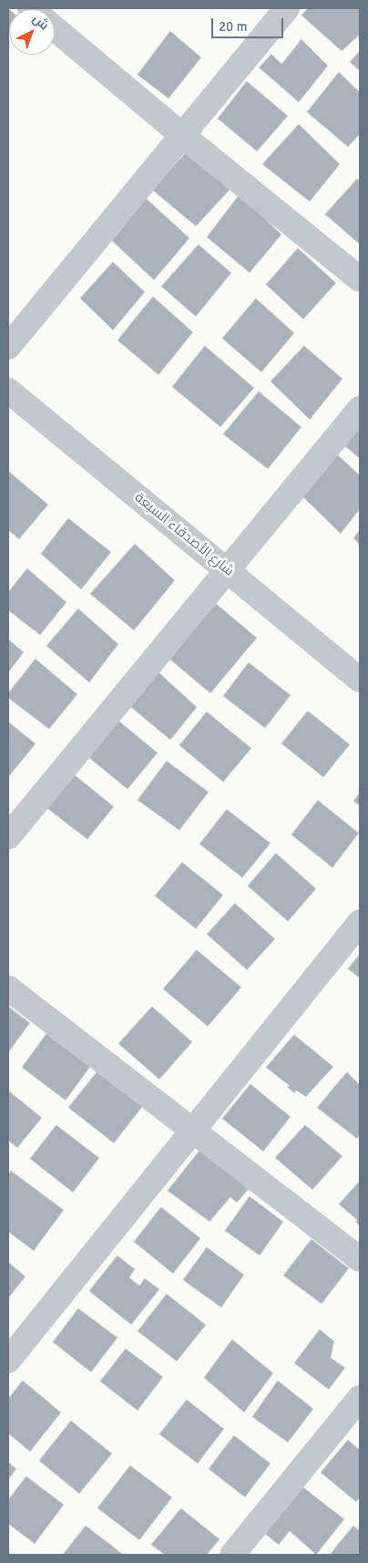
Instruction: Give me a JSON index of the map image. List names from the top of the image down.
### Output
{
  "streets": {
    "street": ["شارع الأصدقاء السبعة"]
  },
  "scale_bar": "20 m",
  "north": "top right"
}
